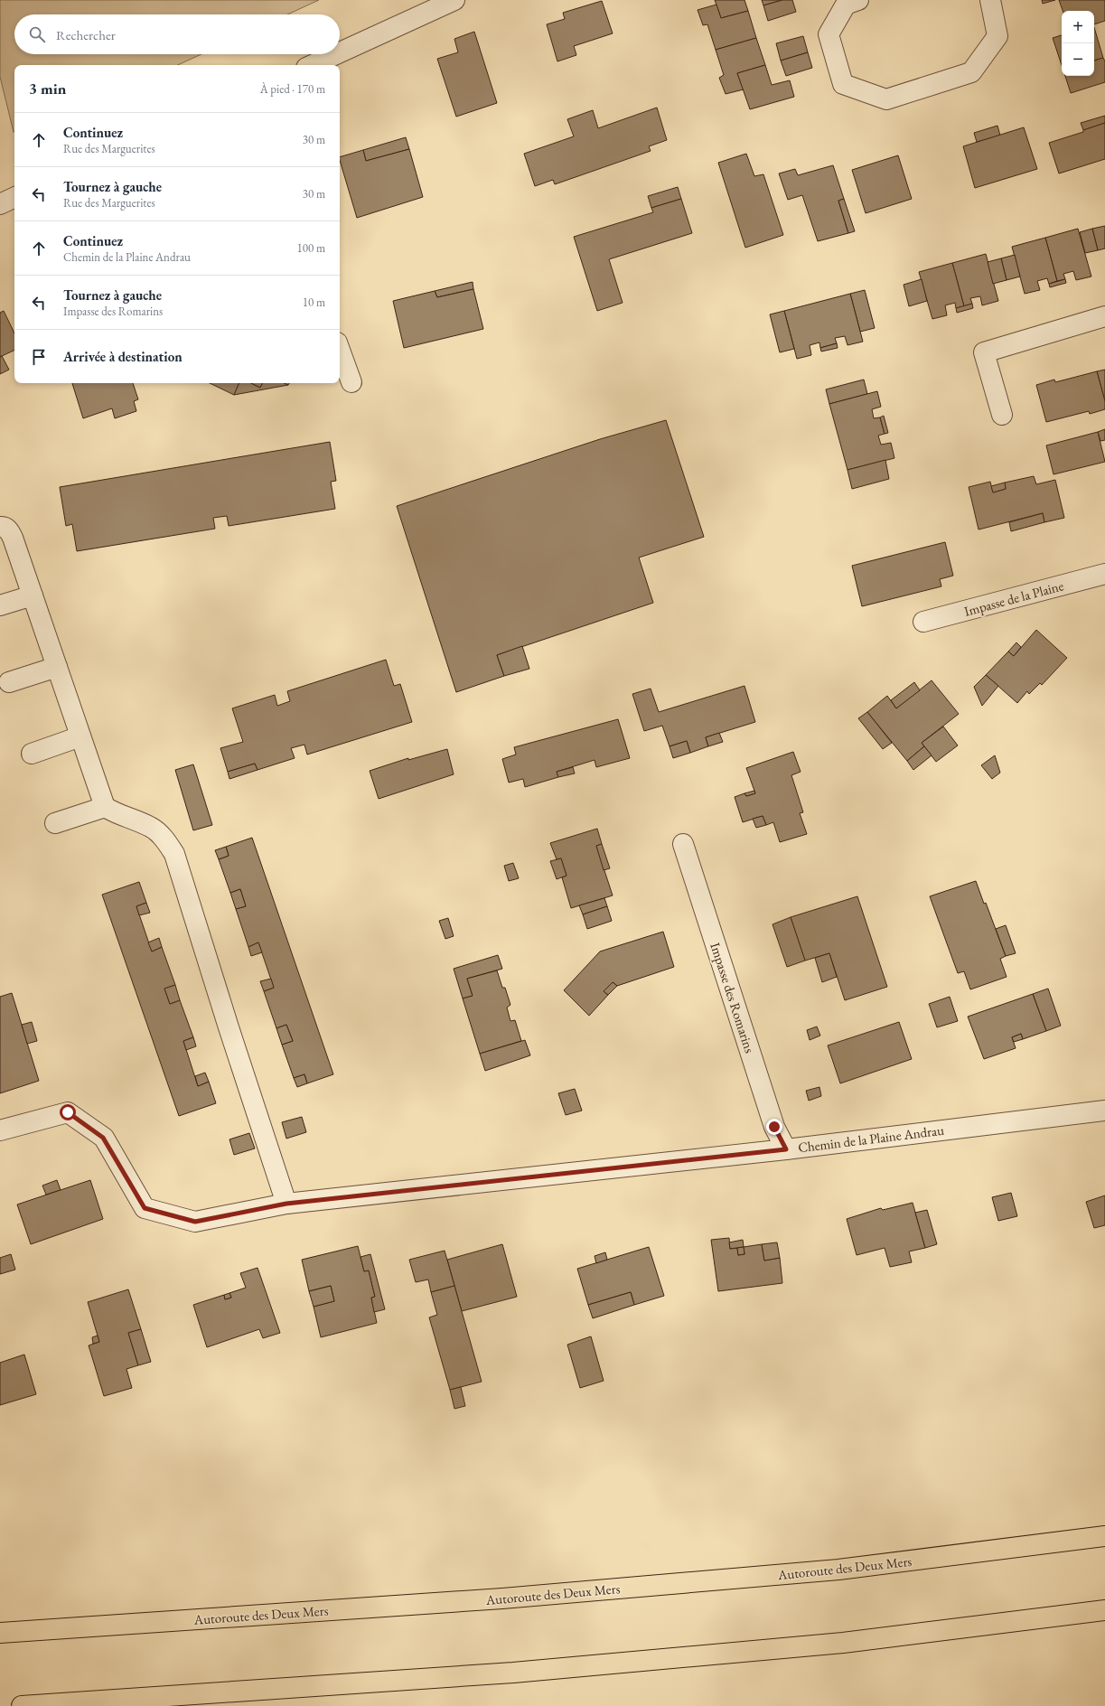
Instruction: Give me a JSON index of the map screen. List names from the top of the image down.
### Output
{
  "streets": {
    "highway": ["Autoroute des Deux Mers"],
    "street": ["Impasse de la Plaine", "Impasse des Romarins", "Chemin de la Plaine Andrau"]
  },
  "crossings": [
    ["Impasse des Romarins", "Chemin de la Plaine Andrau"]
  ],
  "page": {
    "map_buttons": ["+", "−"],
    "search": "Rechercher",
    "heading": ["3 min", "À pied · 170 m"],
    "list": [
      ["Continuez", "Rue des Marguerites", "30 m"],
      ["Tournez à gauche", "Rue des Marguerites", "30 m"],
      ["Continuez", "Chemin de la Plaine Andrau", "100 m"],
      ["Tournez à gauche", "Impasse des Romarins", "10 m"],
      "Arrivée à destination"
    ]
  }
}
